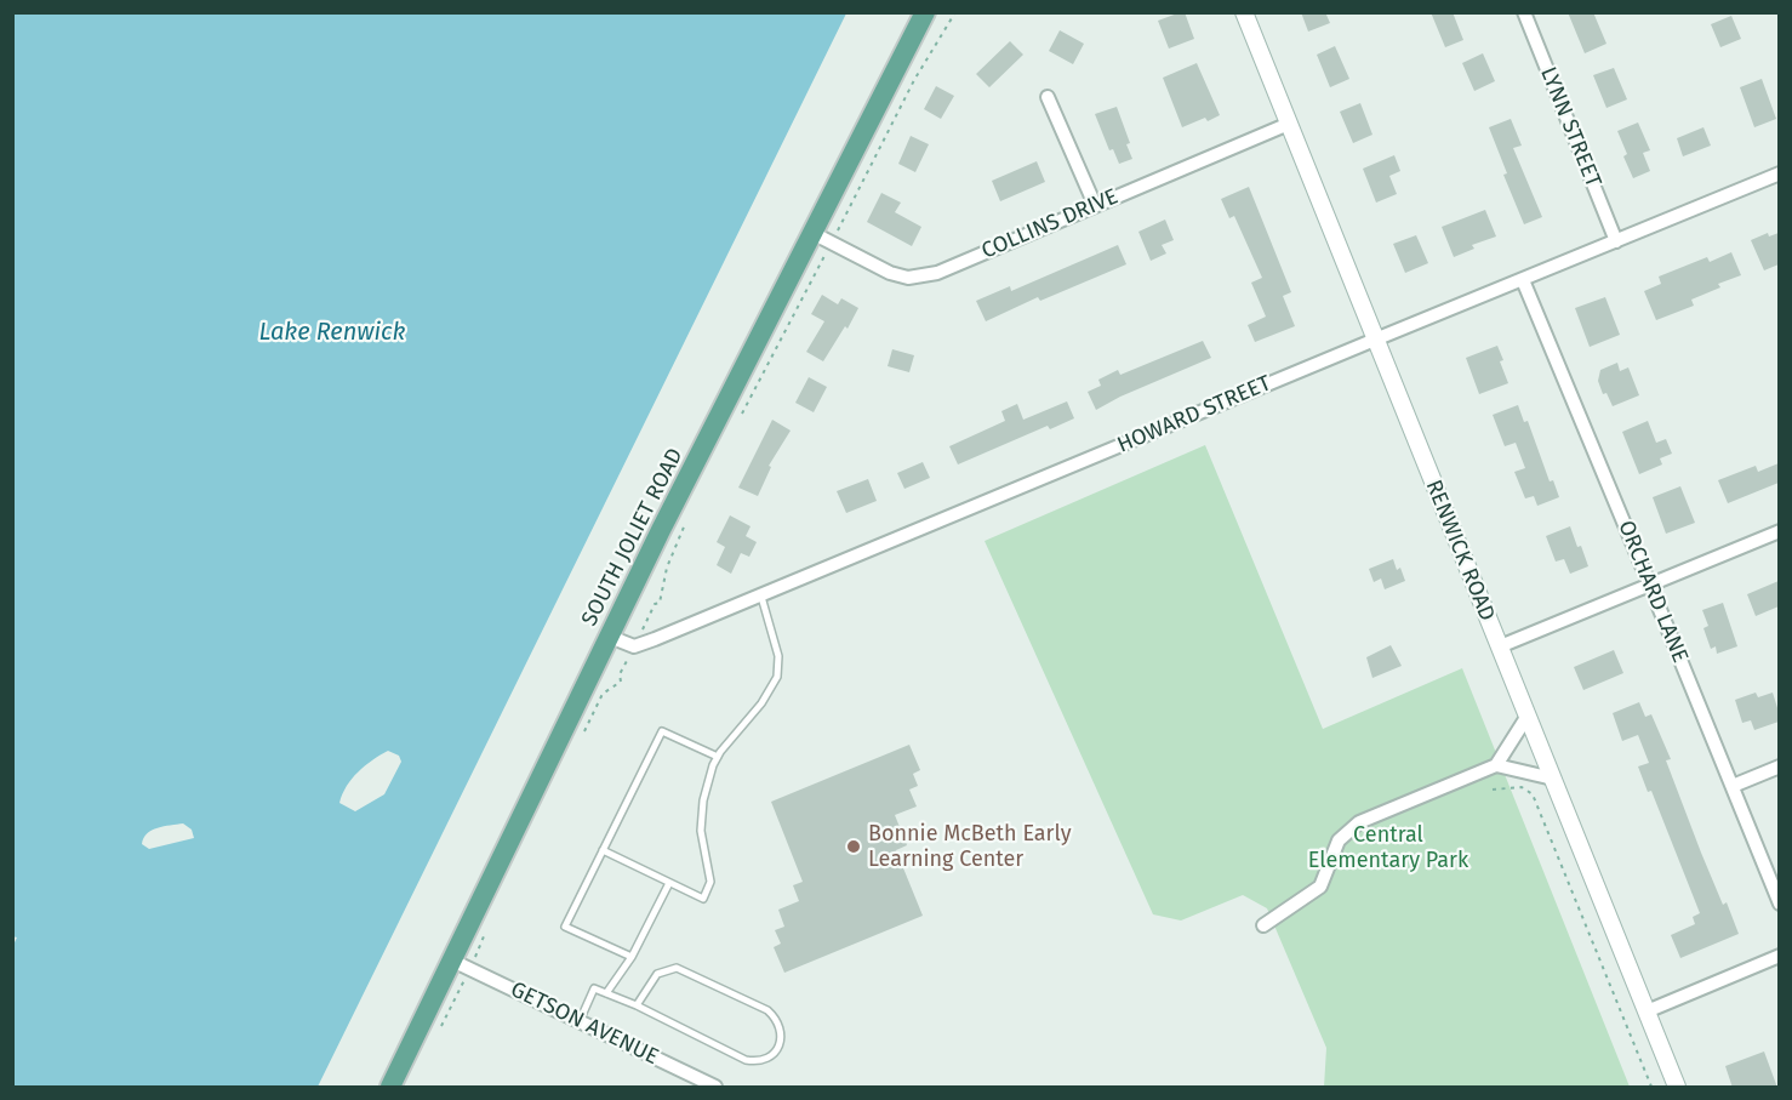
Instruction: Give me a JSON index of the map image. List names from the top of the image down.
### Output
{
  "streets": {
    "main road": ["SOUTH JOLIET ROAD"],
    "street": [
      "LYNN STREET",
      "COLLINS DRIVE",
      "HOWARD STREET",
      "RENWICK ROAD",
      "ORCHARD LANE",
      "GETSON AVENUE"
    ]
  },
  "crossings": [
    ["LYNN STREET", "HOWARD STREET"],
    ["COLLINS DRIVE", "SOUTH JOLIET ROAD"],
    ["COLLINS DRIVE", "RENWICK ROAD"],
    ["HOWARD STREET", "SOUTH JOLIET ROAD"],
    ["HOWARD STREET", "RENWICK ROAD"],
    ["HOWARD STREET", "ORCHARD LANE"],
    ["SOUTH JOLIET ROAD", "GETSON AVENUE"]
  ],
  "water": ["Lake Renwick"],
  "parks": ["Central Elementary Park"],
  "places": ["Bonnie McBeth Early Learning Center"]
}
